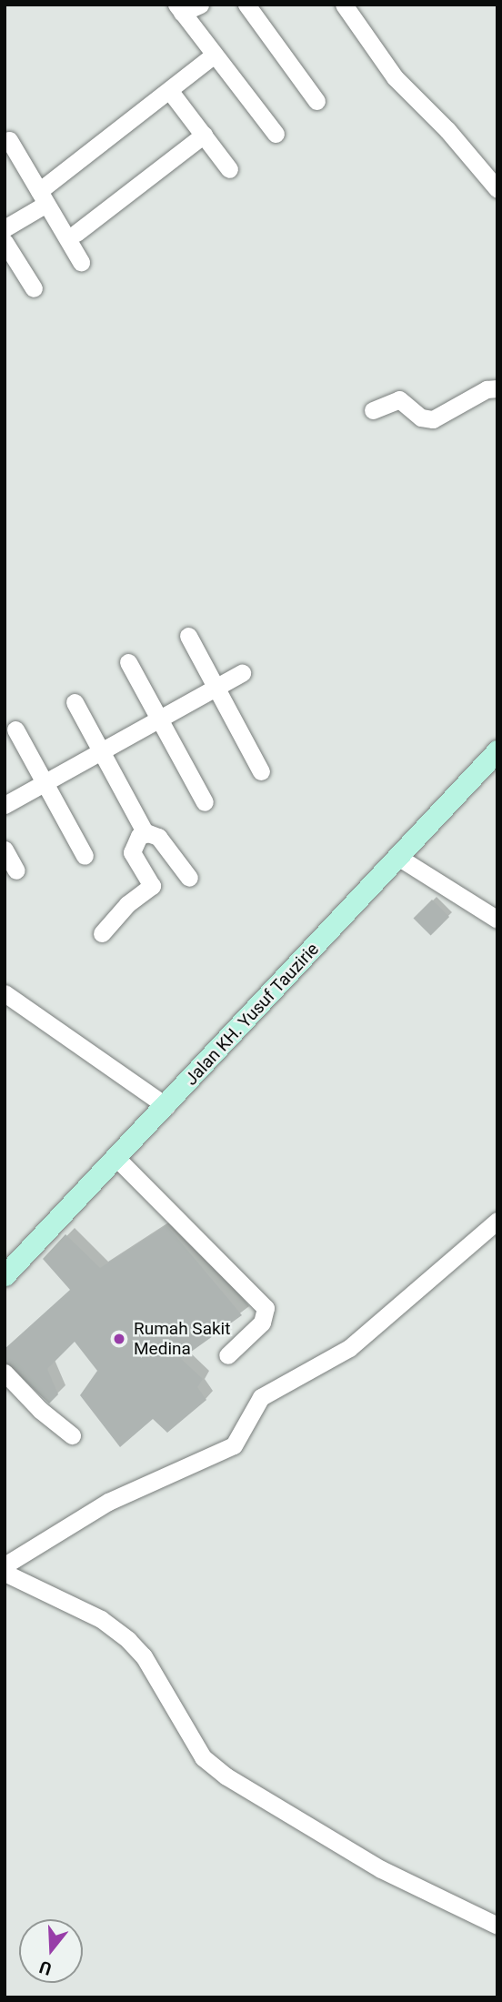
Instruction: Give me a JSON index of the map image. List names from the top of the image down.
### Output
{
  "streets": {
    "main road": ["Jalan KH. Yusuf Tauzirie"]
  },
  "places": ["Rumah Sakit Medina"],
  "north": "bottom"
}
